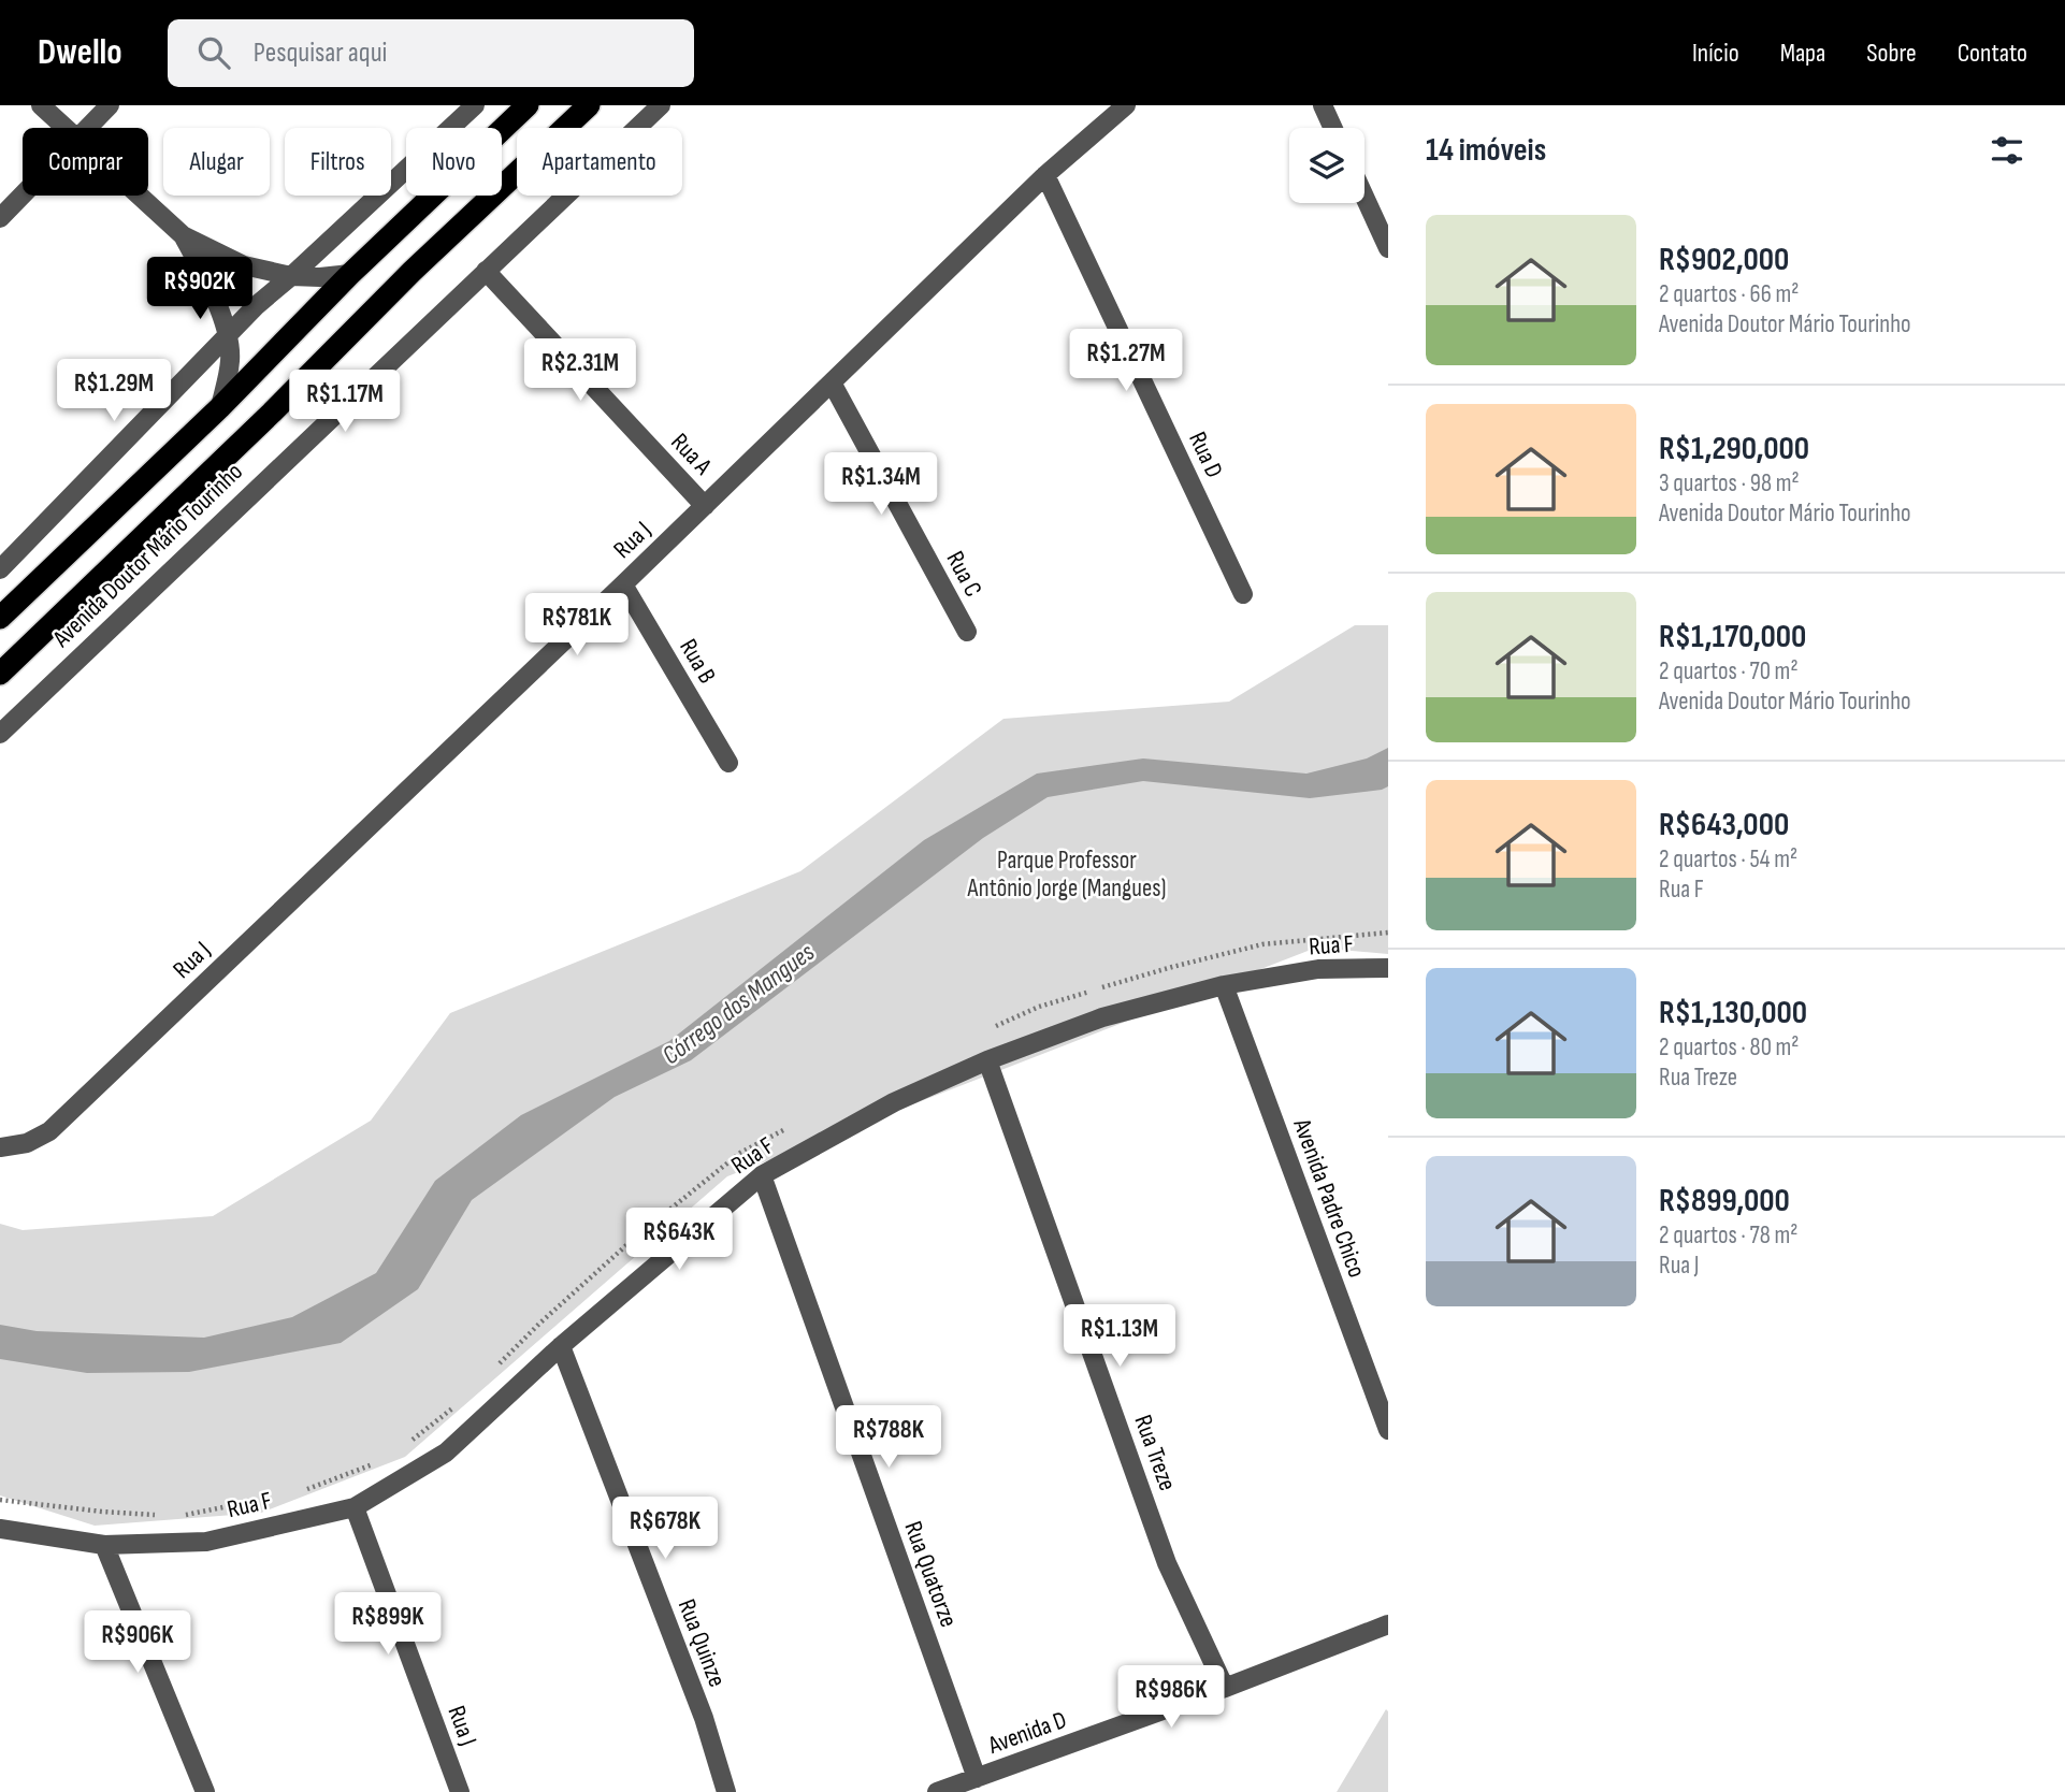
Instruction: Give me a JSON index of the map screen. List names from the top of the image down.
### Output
{
  "streets": {
    "highway": ["Avenida Doutor Mário Tourinho"],
    "street": [
      "Rua A",
      "Rua D",
      "Rua J",
      "Rua C",
      "Rua B",
      "Rua F",
      "Avenida Padre Chico",
      "Rua Treze",
      "Rua Quatorze",
      "Rua Quinze",
      "Avenida D"
    ]
  },
  "crossings": [
    ["Rua A", "Rua J"],
    ["Rua A", "Avenida Doutor Mário Tourinho"],
    ["Rua D", "Rua J"],
    ["Rua J", "Rua C"],
    ["Rua J", "Rua B"],
    ["Rua J", "Rua F"],
    ["Rua F", "Avenida Padre Chico"],
    ["Rua F", "Rua Treze"],
    ["Rua F", "Rua Quatorze"],
    ["Rua F", "Rua Quinze"],
    ["Rua Treze", "Avenida D"],
    ["Rua Quatorze", "Avenida D"]
  ],
  "water": ["Córrego dos Mangues"],
  "parks": ["Parque Professor Antônio Jorge (Mangues)"],
  "page": {
    "header": "Dwello",
    "search": "Pesquisar aqui",
    "nav": [
      "Início",
      "Mapa",
      "Sobre",
      "Contato"
    ],
    "heading": "14 imóveis",
    "chip": [
      "Comprar",
      "Alugar",
      "Filtros",
      "Novo",
      "Apartamento"
    ],
    "list": [
      {
        "name": "R$902,000",
        "note": "2 quartos · 66 m² · Avenida Doutor Mário Tourinho"
      },
      {
        "name": "R$1,290,000",
        "note": "3 quartos · 98 m² · Avenida Doutor Mário Tourinho"
      },
      {
        "name": "R$1,170,000",
        "note": "2 quartos · 70 m² · Avenida Doutor Mário Tourinho"
      },
      {
        "name": "R$643,000",
        "note": "2 quartos · 54 m² · Rua F"
      },
      {
        "name": "R$1,130,000",
        "note": "2 quartos · 80 m² · Rua Treze"
      },
      {
        "name": "R$899,000",
        "note": "2 quartos · 78 m² · Rua J"
      }
    ],
    "price": [
      "R$902K",
      "R$1.27M",
      "R$2.31M",
      "R$1.29M",
      "R$1.17M",
      "R$1.34M",
      "R$781K",
      "R$643K",
      "R$1.13M",
      "R$788K",
      "R$678K",
      "R$899K",
      "R$906K",
      "R$986K"
    ]
  }
}
